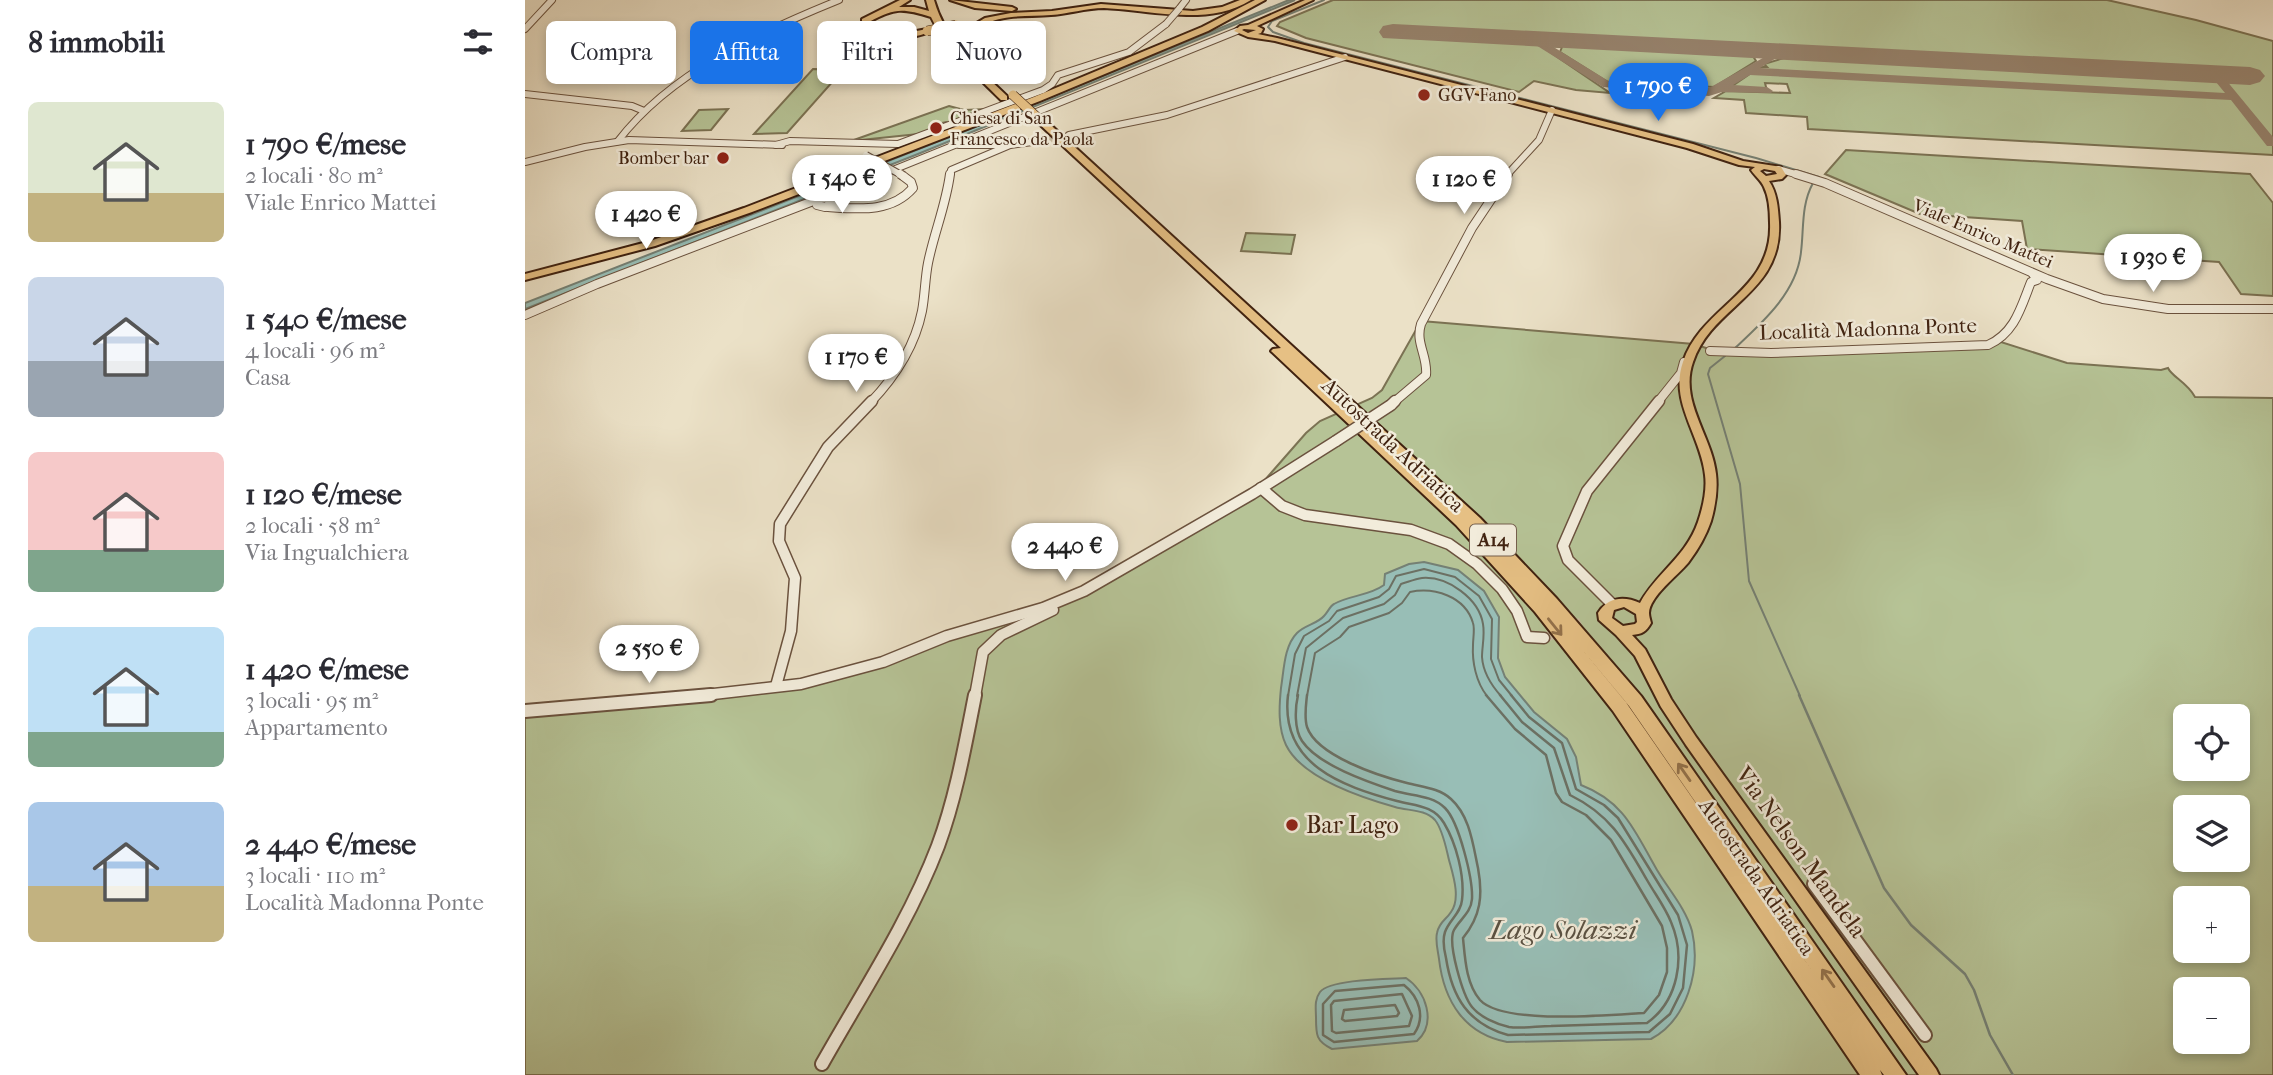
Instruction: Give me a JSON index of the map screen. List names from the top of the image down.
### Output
{
  "streets": {
    "highway": ["Autostrada Adriatica", "A14"],
    "main road": ["Via Nelson Mandela"],
    "street": ["Viale Enrico Mattei", "Località Madonna Ponte"]
  },
  "crossings": [
    ["Viale Enrico Mattei", "Località Madonna Ponte"]
  ],
  "water": ["Lago Solazzi"],
  "places": [
    "GGV Fano",
    "Chiesa di San Francesco da Paola",
    "Bomber bar",
    "Bar Lago"
  ],
  "page": {
    "heading": "8 immobili",
    "chip": [
      "Compra",
      "Affitta",
      "Filtri",
      "Nuovo"
    ],
    "price": [
      "1 790 €",
      "1 540 €",
      "1 120 €",
      "1 420 €",
      "1 930 €",
      "1 170 €",
      "2 440 €",
      "2 550 €"
    ],
    "list": [
      {
        "name": "1 790 €/mese",
        "note": "2 locali · 80 m² · Viale Enrico Mattei"
      },
      {
        "name": "1 540 €/mese",
        "note": "4 locali · 96 m² · Casa"
      },
      {
        "name": "1 120 €/mese",
        "note": "2 locali · 58 m² · Via Ingualchiera"
      },
      {
        "name": "1 420 €/mese",
        "note": "3 locali · 95 m² · Appartamento"
      },
      {
        "name": "2 440 €/mese",
        "note": "3 locali · 110 m² · Località Madonna Ponte"
      }
    ],
    "map_buttons": ["+", "−"]
  }
}
